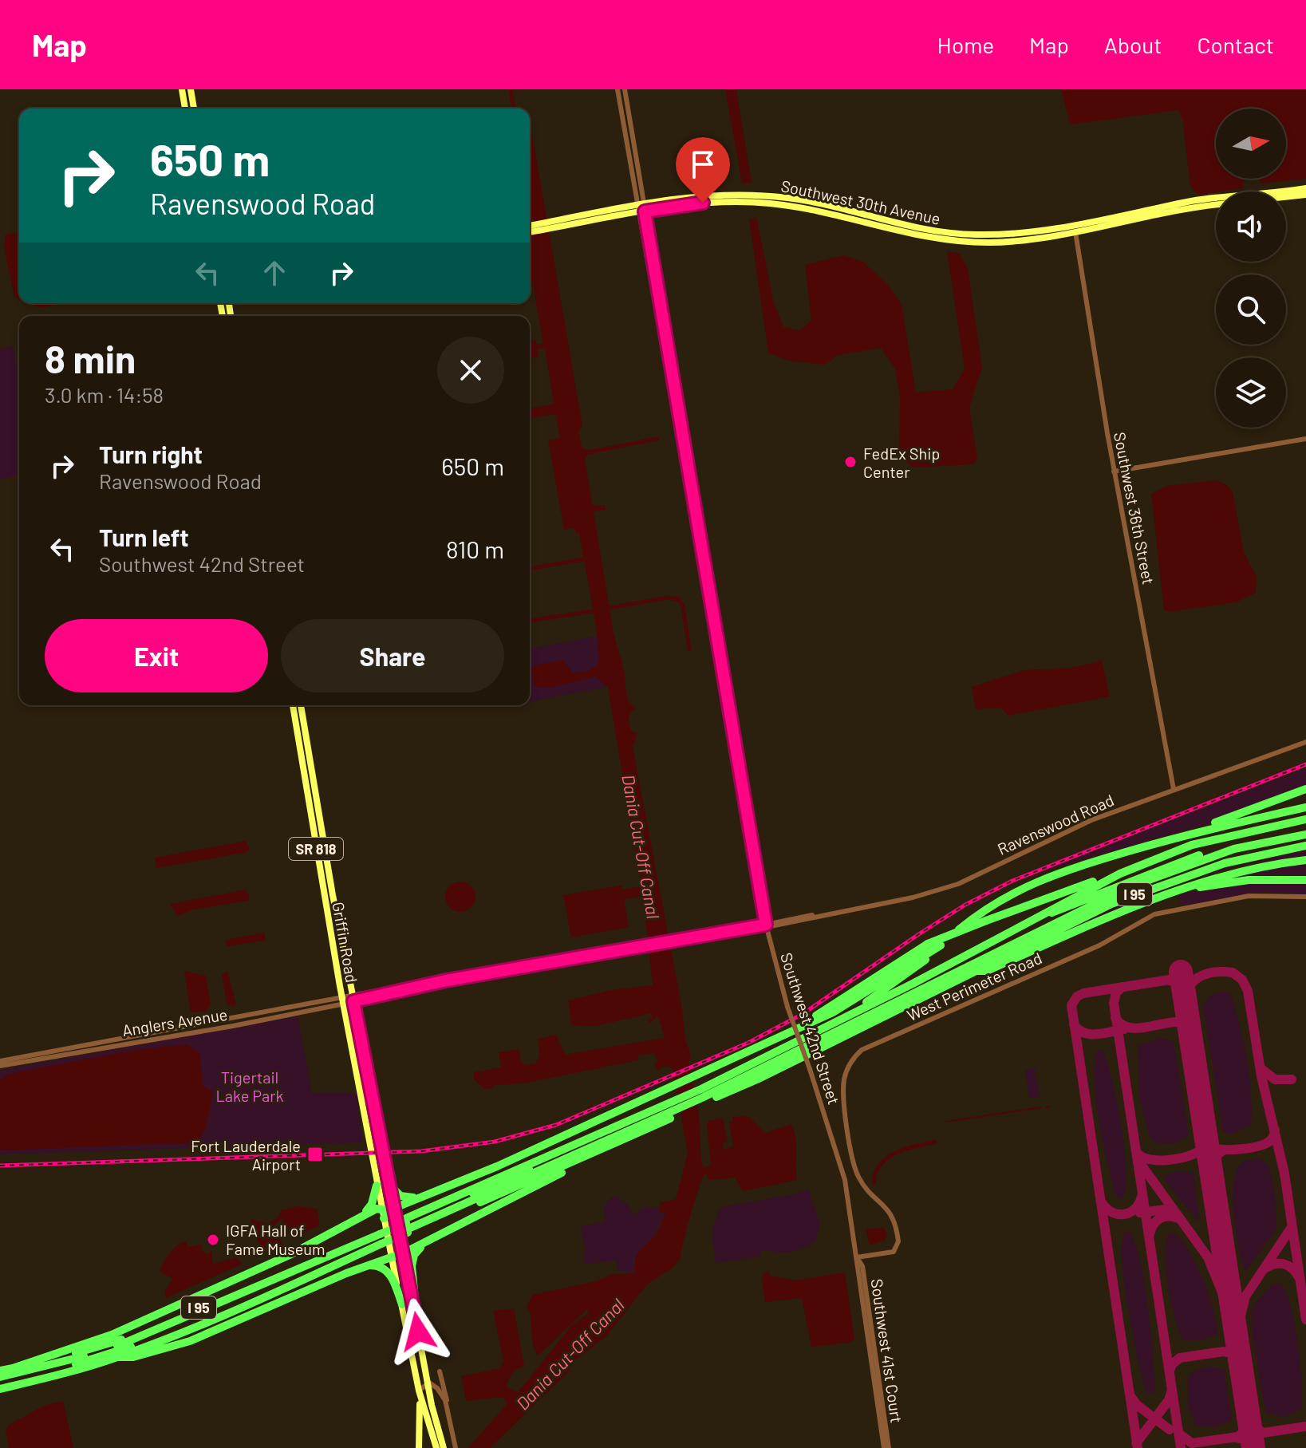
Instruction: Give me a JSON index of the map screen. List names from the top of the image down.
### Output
{
  "streets": {
    "highway": ["I 95"],
    "main road": ["Southwest 30th Avenue", "SR 818", "Griffin Road"],
    "street": [
      "Southwest 36th Street",
      "Ravenswood Road",
      "West Perimeter Road",
      "Anglers Avenue",
      "Southwest 42nd Street",
      "Southwest 41st Court"
    ]
  },
  "crossings": [
    ["Southwest 30th Avenue", "Southwest 36th Street"],
    ["Southwest 30th Avenue", "Southwest 42nd Street"],
    ["Southwest 36th Street", "Ravenswood Road"],
    ["Ravenswood Road", "Griffin Road"],
    ["Ravenswood Road", "Anglers Avenue"],
    ["Ravenswood Road", "Southwest 42nd Street"],
    ["Griffin Road", "Anglers Avenue"],
    ["West Perimeter Road", "Southwest 41st Court"],
    ["Southwest 42nd Street", "Southwest 41st Court"]
  ],
  "water": ["Dania Cut-Off Canal"],
  "parks": ["Tigertail Lake Park"],
  "places": {
    "other": ["FedEx Ship Center", "IGFA Hall of Fame Museum"],
    "transit": ["Fort Lauderdale Airport"]
  },
  "north": "right",
  "page": {
    "header": "Map",
    "nav": [
      "Home",
      "Map",
      "About",
      "Contact"
    ],
    "turn": ["650 m", "Ravenswood Road"],
    "heading": ["8 min", "3.0 km · 14:58"],
    "list": [
      {
        "name": "Turn right",
        "note": "Ravenswood Road",
        "value": "650 m"
      },
      {
        "name": "Turn left",
        "note": "Southwest 42nd Street",
        "value": "810 m"
      }
    ],
    "buttons": ["Exit", "Share"]
  }
}
